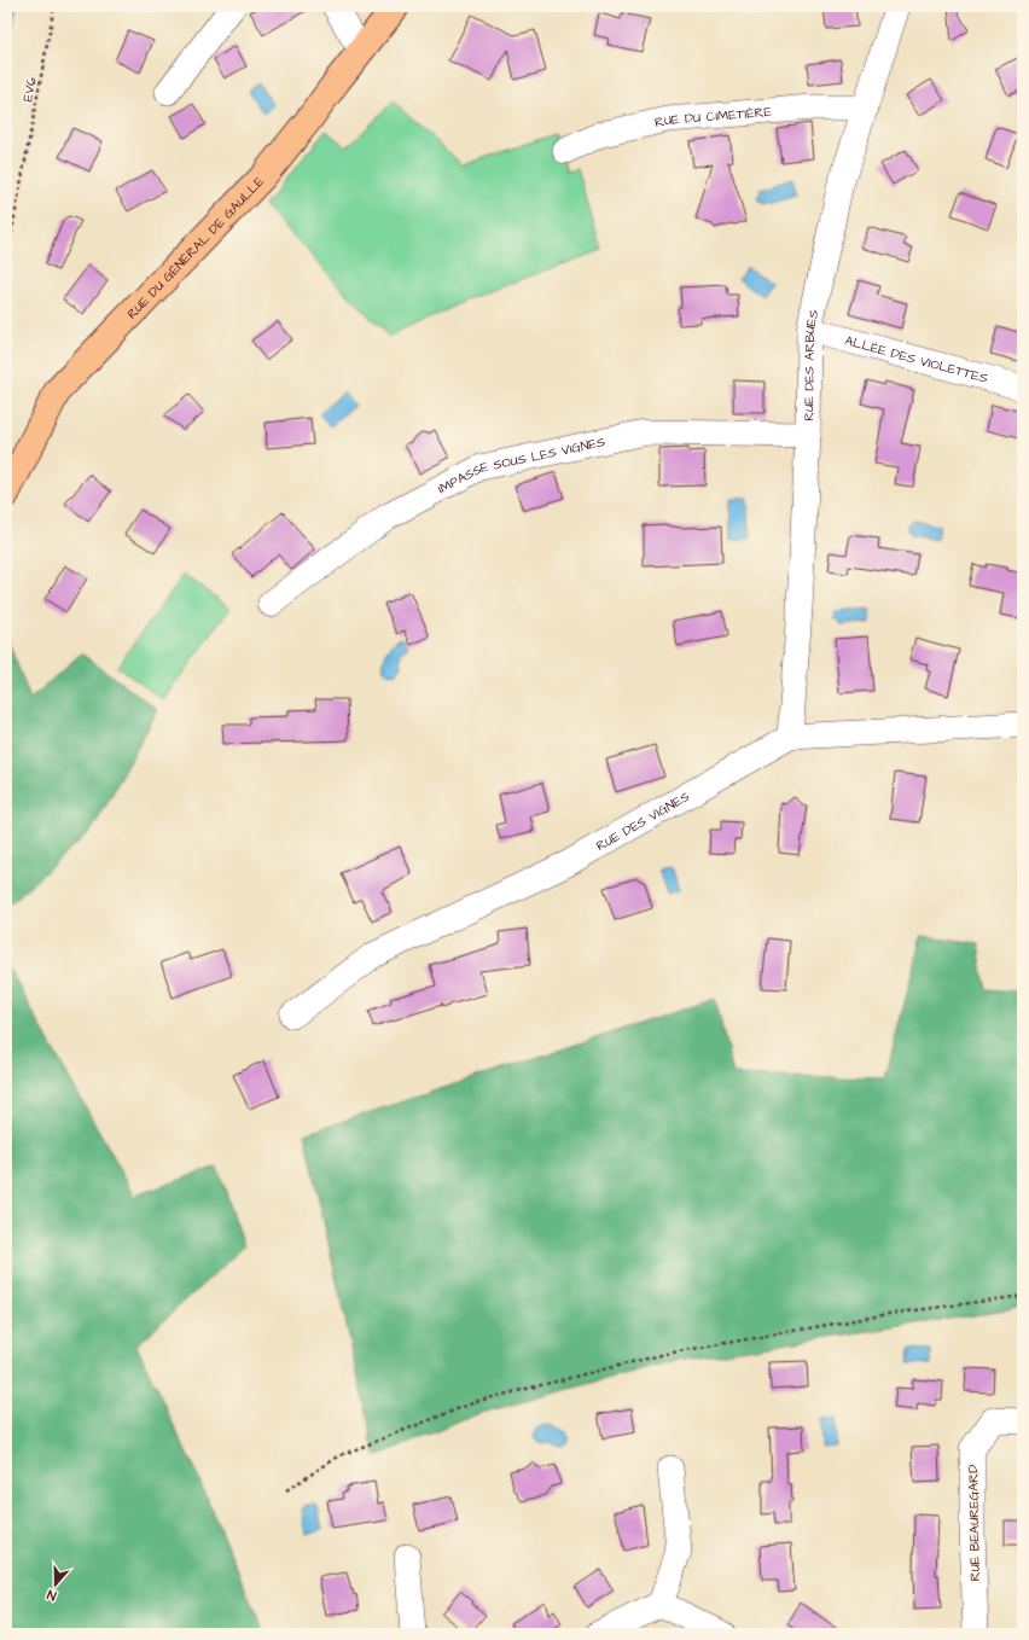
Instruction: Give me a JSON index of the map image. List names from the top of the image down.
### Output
{
  "streets": {
    "main road": ["RUE DU GÉNÉRAL DE GAULLE"],
    "street": [
      "RUE DU CIMETIÈRE",
      "ALLÉE DES VIOLETTES",
      "RUE DES ARBUES",
      "IMPASSE SOUS LES VIGNES",
      "RUE DES VIGNES",
      "RUE BEAUREGARD"
    ],
    "path": ["EV6"]
  },
  "crossings": [
    ["RUE DU CIMETIÈRE", "RUE DES ARBUES"],
    ["ALLÉE DES VIOLETTES", "RUE DES ARBUES"],
    ["RUE DES ARBUES", "IMPASSE SOUS LES VIGNES"],
    ["RUE DES ARBUES", "RUE DES VIGNES"]
  ],
  "north": "bottom"
}
